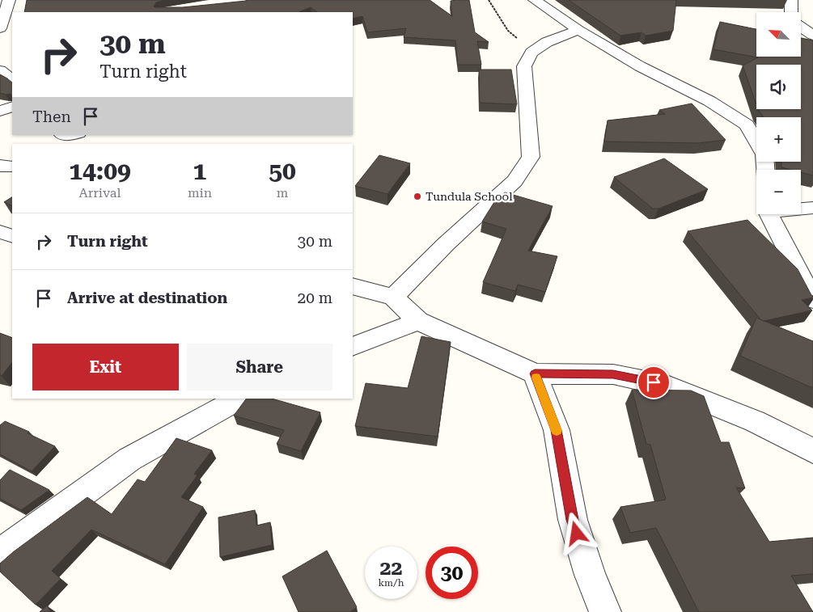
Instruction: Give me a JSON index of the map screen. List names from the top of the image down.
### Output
{
  "places": ["Tundula School"],
  "north": "top left",
  "page": {
    "map_buttons": ["+", "−"],
    "turn": ["30 m", "Turn right"],
    "then": "Then",
    "eta": [
      "14:09",
      "Arrival",
      "1",
      "min",
      "50",
      "m"
    ],
    "list": [
      {
        "name": "Turn right",
        "value": "30 m"
      },
      {
        "name": "Arrive at destination",
        "value": "20 m"
      }
    ],
    "buttons": ["Exit", "Share"],
    "speed": "22 km/h",
    "limit": "30"
  }
}
